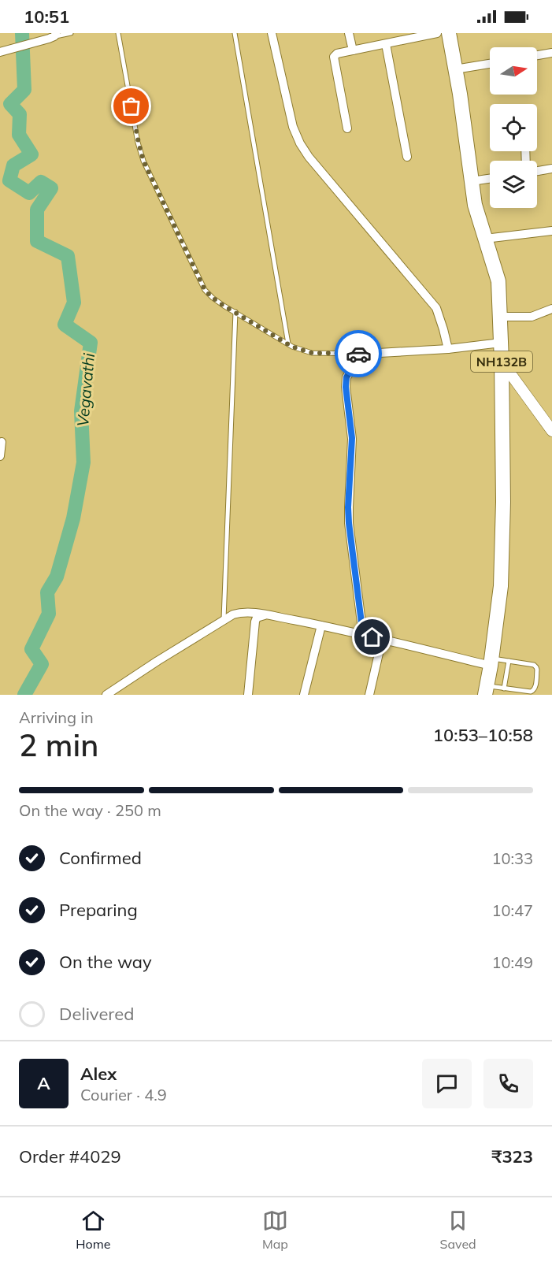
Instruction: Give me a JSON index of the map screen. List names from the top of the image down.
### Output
{
  "streets": {
    "highway": ["NH132B"]
  },
  "water": ["Vegavathi"],
  "north": "right",
  "page": {
    "status": "10:51",
    "heading": ["2 min", "Arriving in", "10:53–10:58"],
    "panel": [
      "Alex",
      "Courier · 4.9",
      "Order #4029",
      "₹323"
    ],
    "bar": "On the way · 250 m",
    "list": [
      ["Confirmed", "10:33"],
      ["Preparing", "10:47"],
      ["On the way", "10:49"],
      "Delivered"
    ],
    "round": "A",
    "tabs": ["Home", "Map", "Saved"]
  }
}
